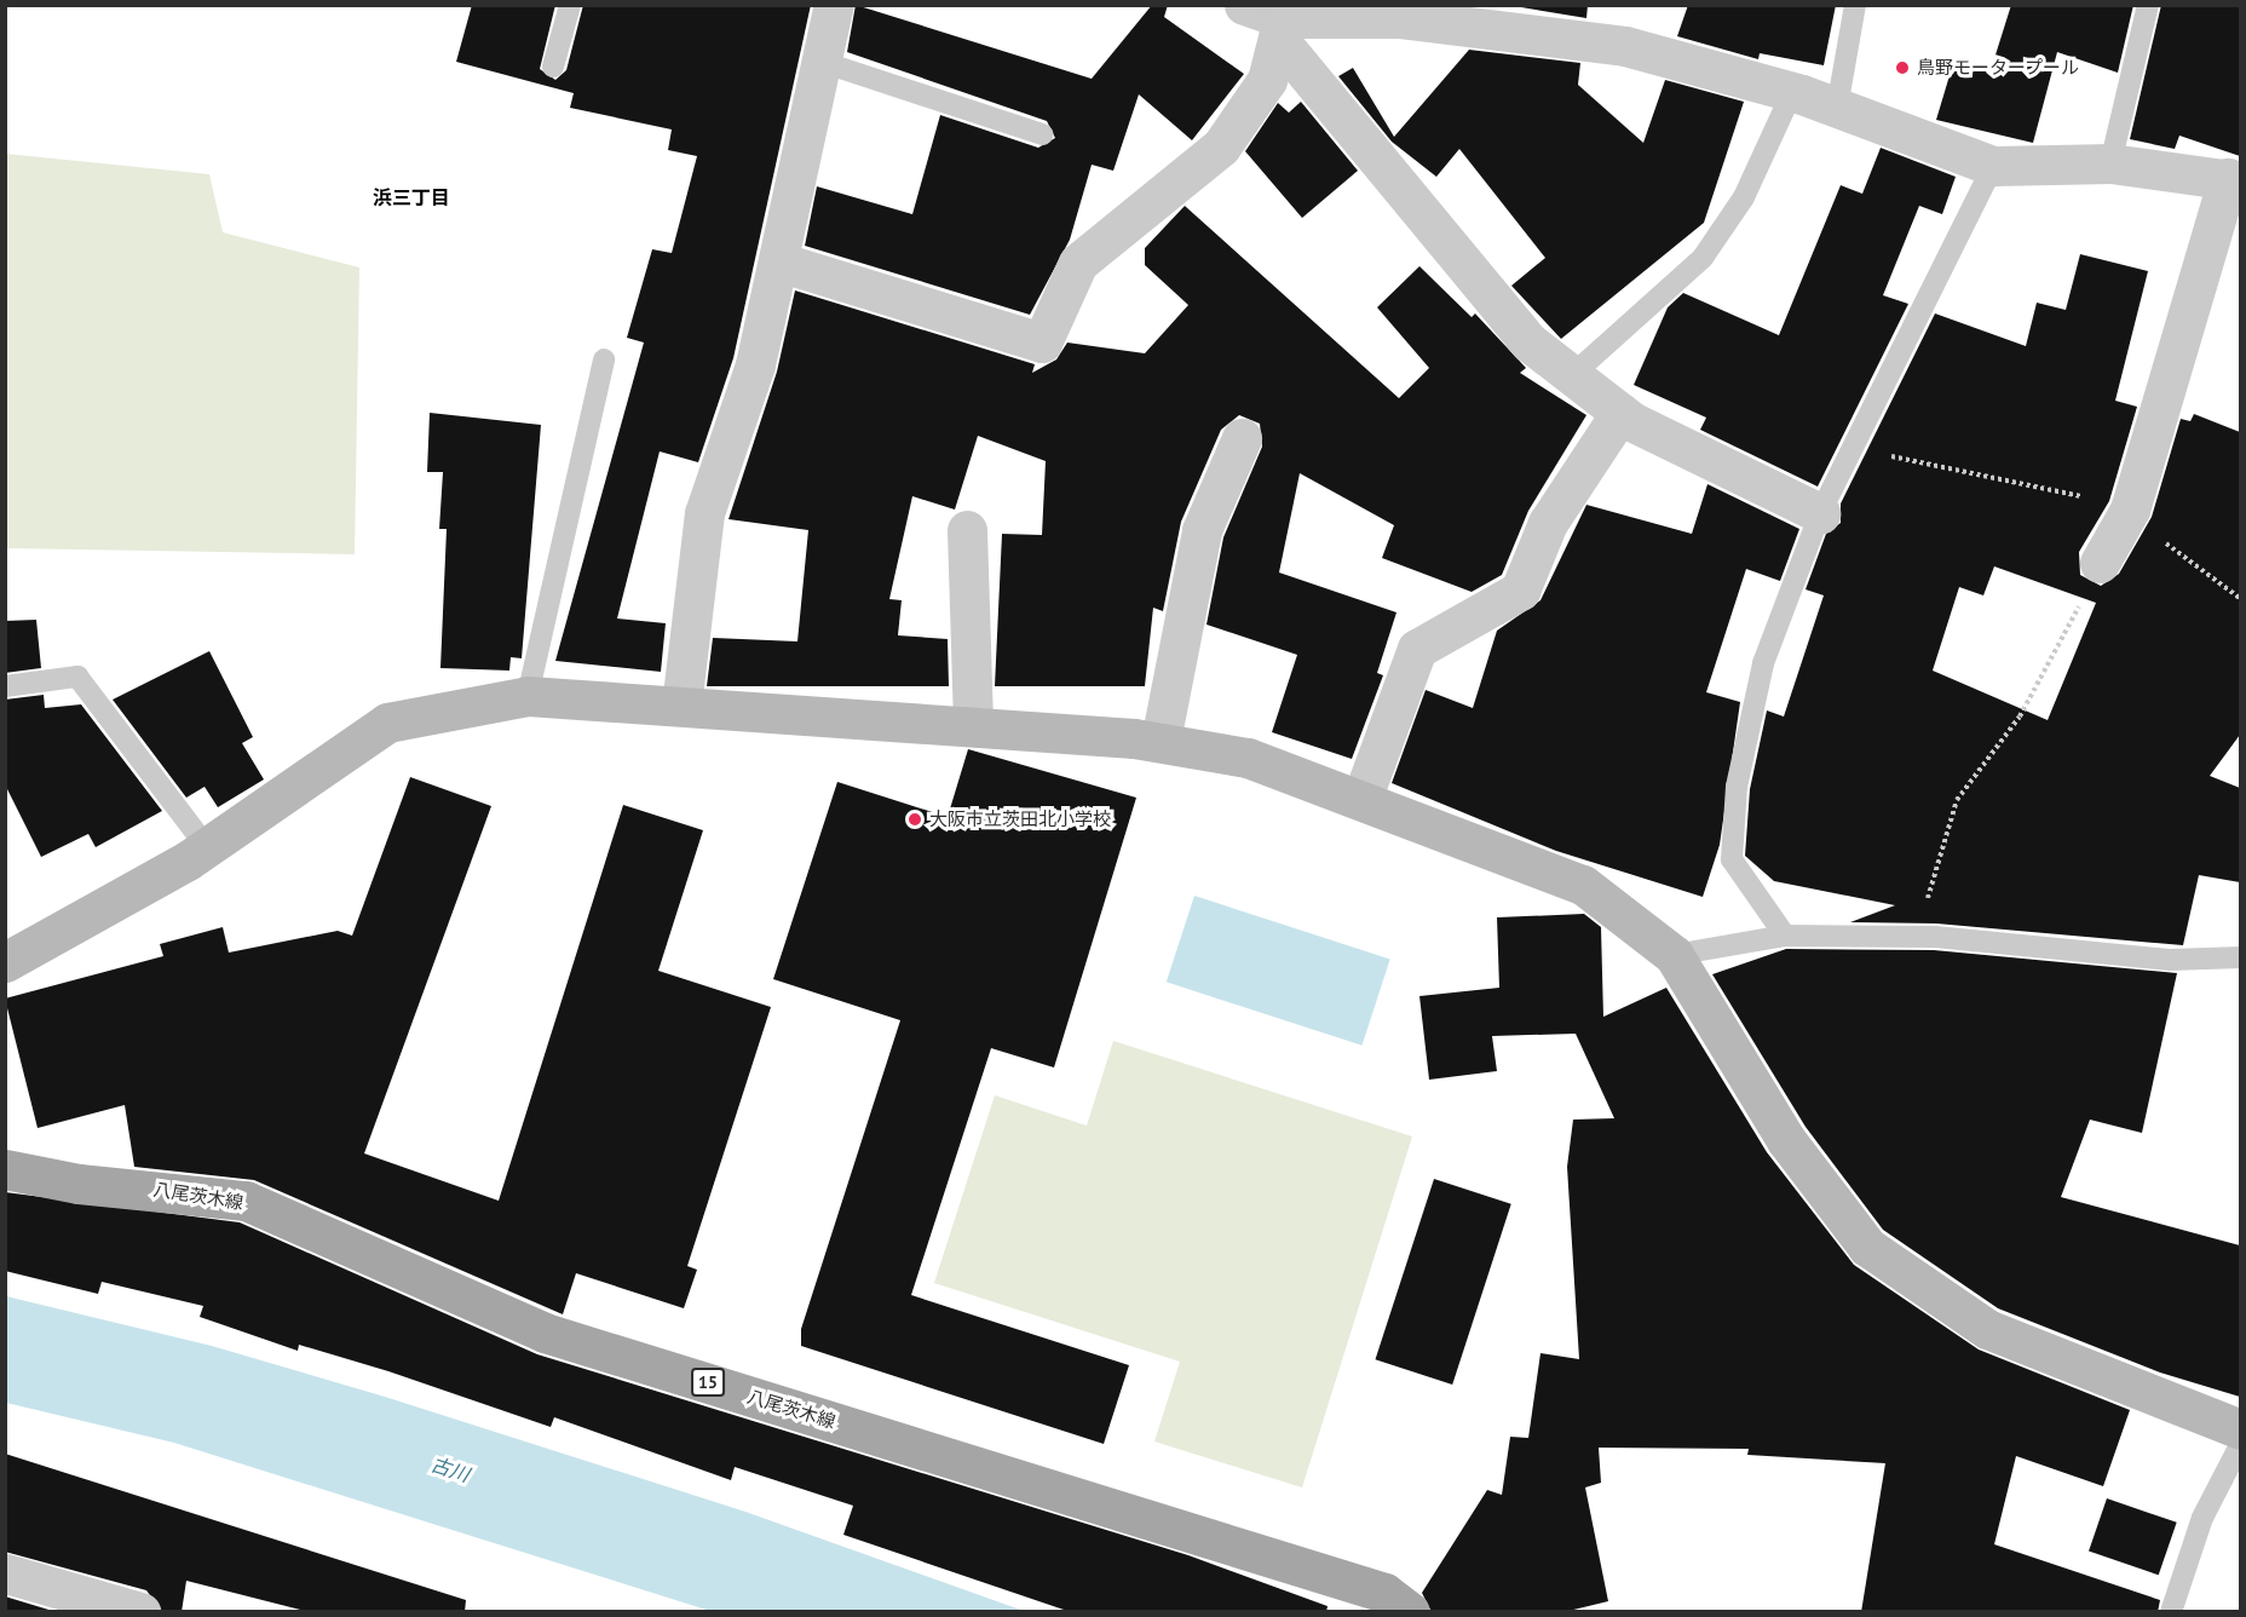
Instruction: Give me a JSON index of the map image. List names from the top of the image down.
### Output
{
  "streets": {
    "main road": ["八尾茨木線", "15"]
  },
  "districts": ["浜三丁目"],
  "water": ["古川"],
  "places": ["鳥野モータープール", "大阪市立茨田北小学校"]
}
